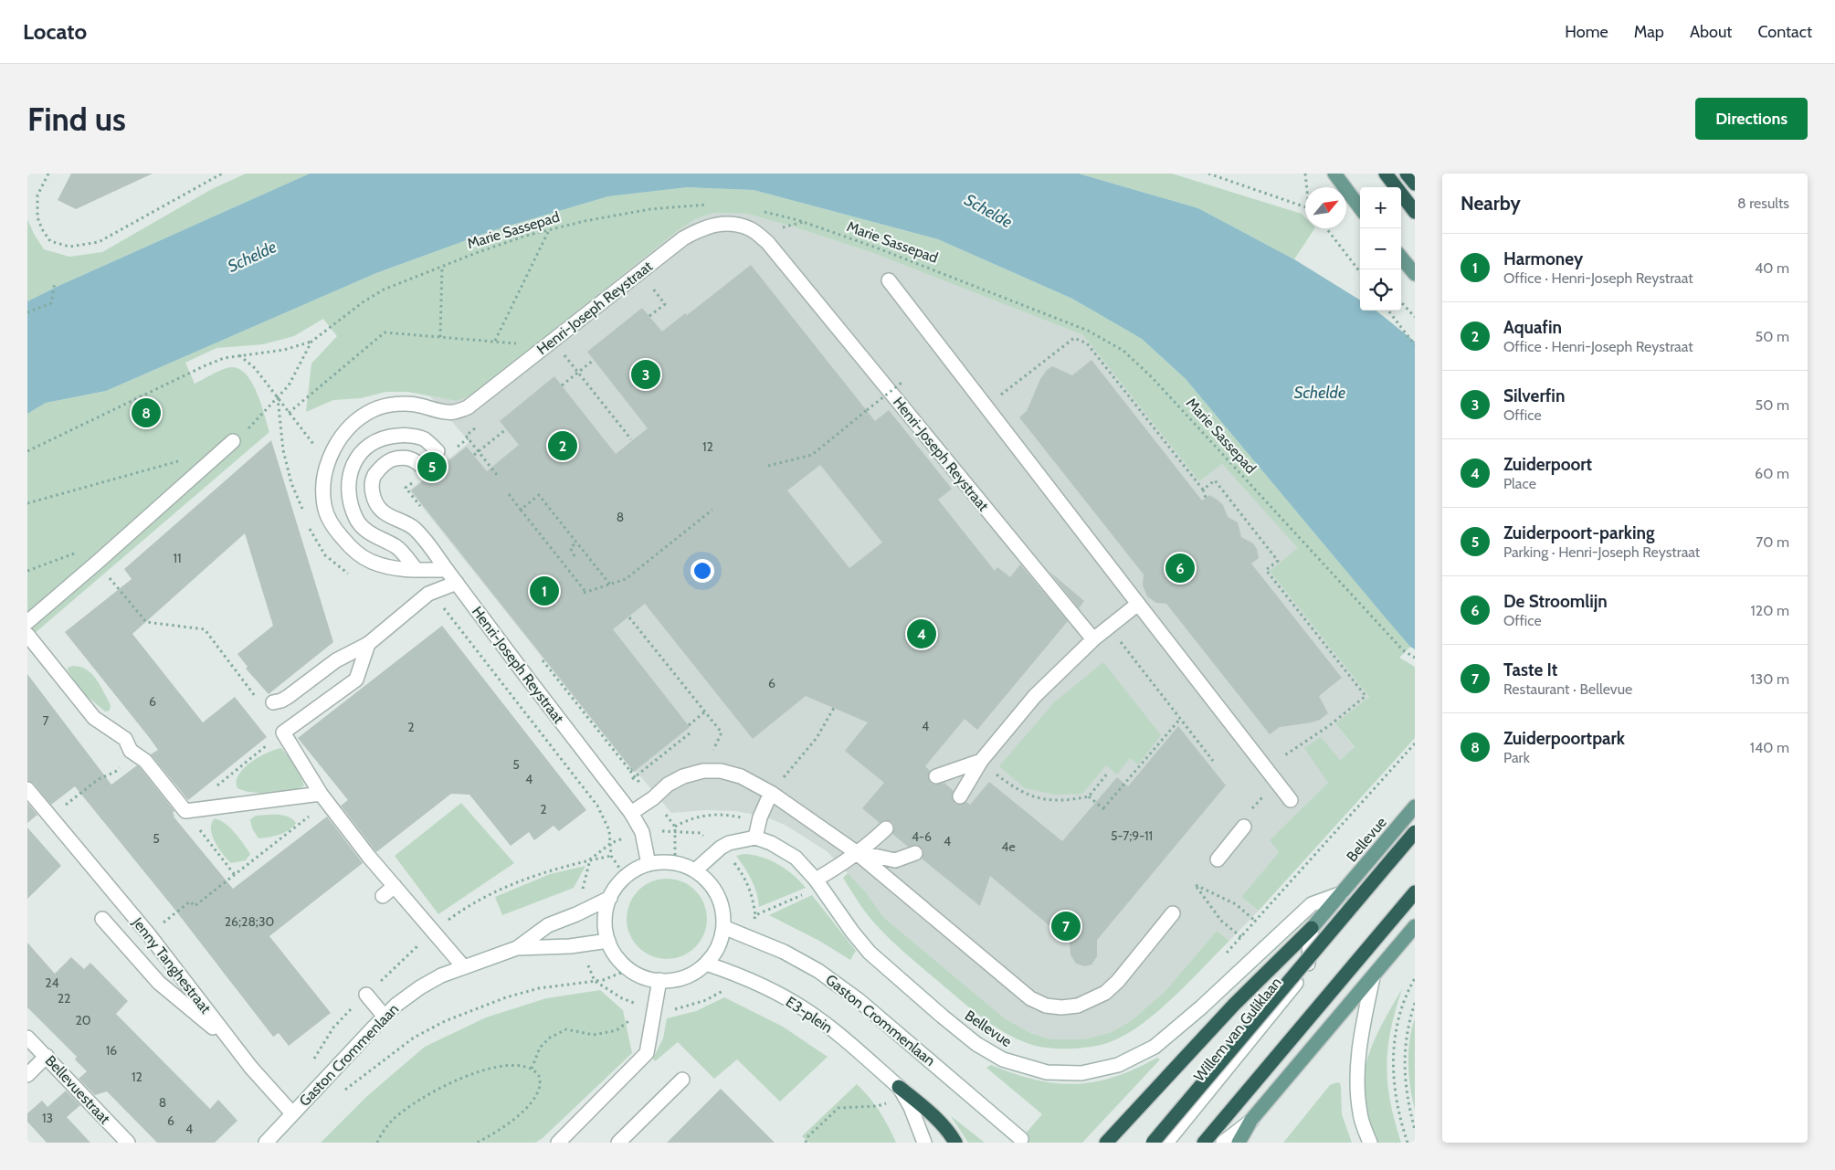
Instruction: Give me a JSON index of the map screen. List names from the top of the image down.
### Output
{
  "streets": {
    "main road": ["Bellevue"],
    "street": [
      "Henri-Joseph Reystraat",
      "Jenny Tanghestraat",
      "E3-plein",
      "Gaston Crommenlaan",
      "Willem van Guliklaan",
      "Bellevuestraat"
    ],
    "path": ["Marie Sassepad"]
  },
  "crossings": [
    ["Henri-Joseph Reystraat", "E3-plein"],
    ["Henri-Joseph Reystraat", "Gaston Crommenlaan"],
    ["Bellevue", "Willem van Guliklaan"],
    ["Jenny Tanghestraat", "Gaston Crommenlaan"],
    ["E3-plein", "Gaston Crommenlaan"]
  ],
  "water": ["Schelde"],
  "house_numbers": [
    "12",
    "8",
    "11",
    "6",
    "6",
    "7",
    "4",
    "2",
    "5",
    "4",
    "2",
    "5-7;9-11",
    "4-6",
    "5",
    "4",
    "4e",
    "26;28;30",
    "24",
    "22",
    "20",
    "16",
    "12",
    "8",
    "13",
    "6",
    "4"
  ],
  "north": "top right",
  "page": {
    "header": "Locato",
    "nav": [
      "Home",
      "Map",
      "About",
      "Contact"
    ],
    "buttons": "Directions",
    "title": "Find us",
    "heading": ["Nearby", "8 results"],
    "map_buttons": ["+", "−"],
    "list": [
      {
        "mark": "1",
        "name": "Harmoney",
        "note": "Office · Henri-Joseph Reystraat",
        "value": "40 m"
      },
      {
        "mark": "2",
        "name": "Aquafin",
        "note": "Office · Henri-Joseph Reystraat",
        "value": "50 m"
      },
      {
        "mark": "3",
        "name": "Silverfin",
        "note": "Office",
        "value": "50 m"
      },
      {
        "mark": "4",
        "name": "Zuiderpoort",
        "note": "Place",
        "value": "60 m"
      },
      {
        "mark": "5",
        "name": "Zuiderpoort-parking",
        "note": "Parking · Henri-Joseph Reystraat",
        "value": "70 m"
      },
      {
        "mark": "6",
        "name": "De Stroomlijn",
        "note": "Office",
        "value": "120 m"
      },
      {
        "mark": "7",
        "name": "Taste It",
        "note": "Restaurant · Bellevue",
        "value": "130 m"
      },
      {
        "mark": "8",
        "name": "Zuiderpoortpark",
        "note": "Park",
        "value": "140 m"
      }
    ],
    "pins": [
      "3",
      "8",
      "2",
      "5",
      "6",
      "1",
      "4",
      "7"
    ]
  }
}
